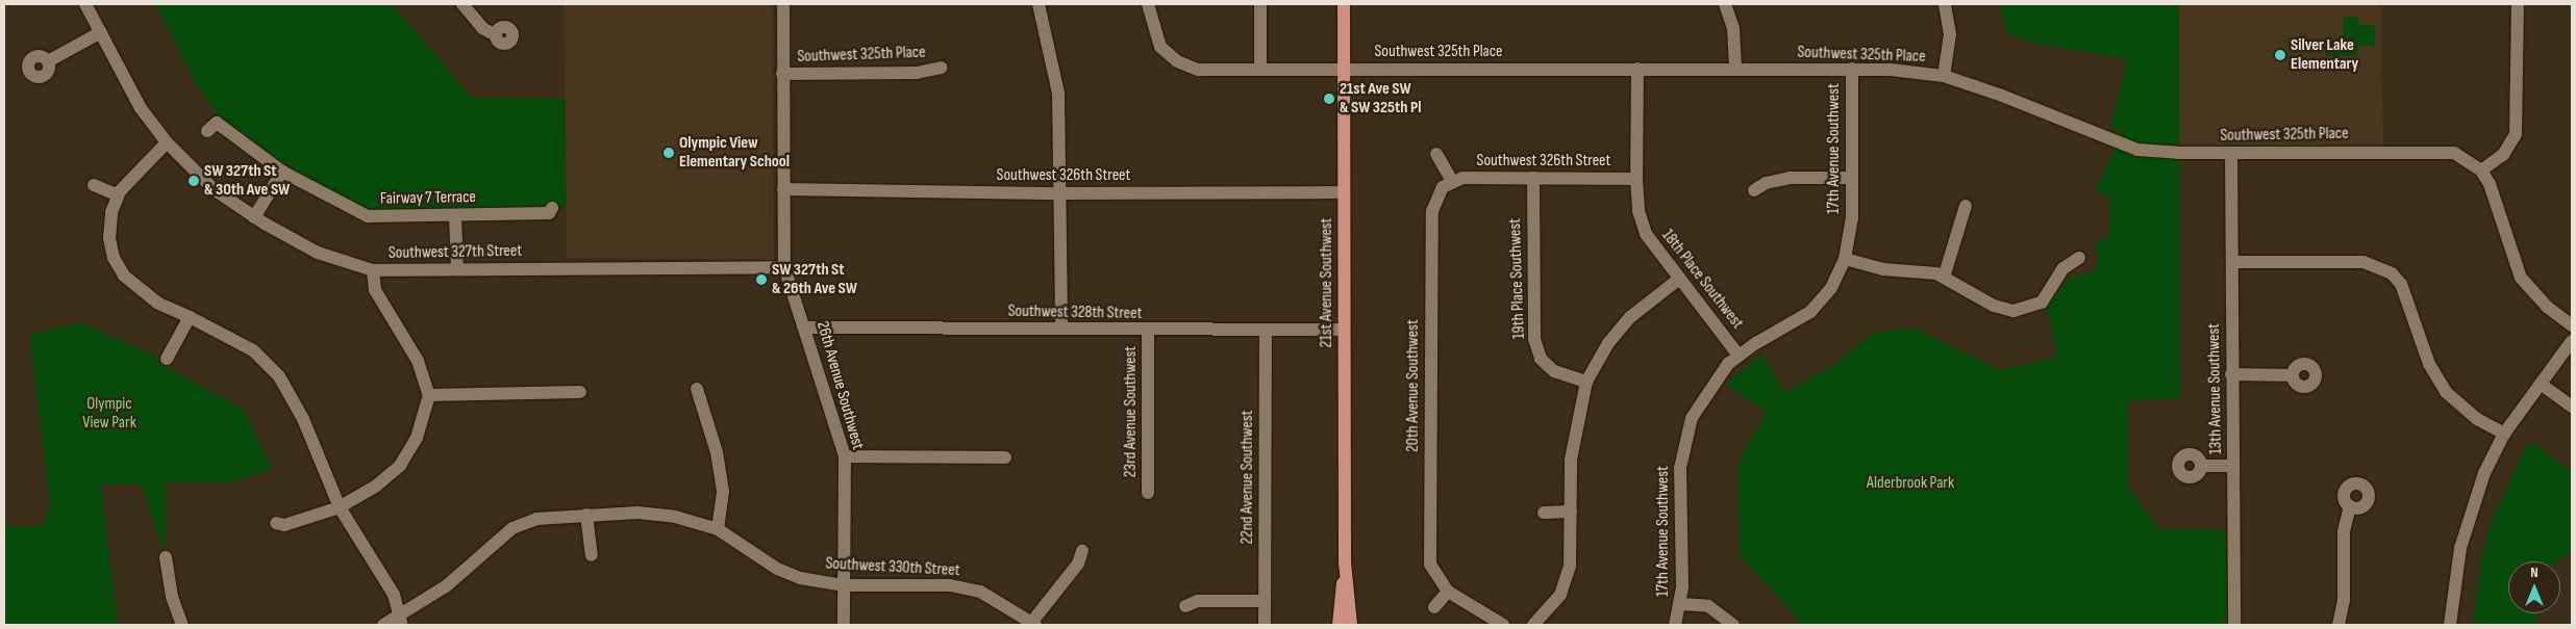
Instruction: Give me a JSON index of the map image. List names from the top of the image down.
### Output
{
  "streets": {
    "main road": ["21st Avenue Southwest"],
    "street": [
      "Southwest 325th Place",
      "17th Avenue Southwest",
      "Southwest 326th Street",
      "Fairway 7 Terrace",
      "Southwest 327th Street",
      "19th Place Southwest",
      "18th Place Southwest",
      "Southwest 328th Street",
      "26th Avenue Southwest",
      "20th Avenue Southwest",
      "13th Avenue Southwest",
      "23rd Avenue Southwest",
      "22nd Avenue Southwest",
      "Southwest 330th Street"
    ]
  },
  "crossings": [
    ["Southwest 325th Place", "17th Avenue Southwest"],
    ["Southwest 325th Place", "18th Place Southwest"],
    ["Southwest 325th Place", "21st Avenue Southwest"],
    ["Southwest 325th Place", "26th Avenue Southwest"],
    ["Southwest 325th Place", "13th Avenue Southwest"],
    ["17th Avenue Southwest", "18th Place Southwest"],
    ["Southwest 326th Street", "19th Place Southwest"],
    ["Southwest 326th Street", "18th Place Southwest"],
    ["Southwest 326th Street", "21st Avenue Southwest"],
    ["Southwest 326th Street", "26th Avenue Southwest"],
    ["Southwest 326th Street", "20th Avenue Southwest"],
    ["Southwest 327th Street", "26th Avenue Southwest"],
    ["21st Avenue Southwest", "Southwest 328th Street"],
    ["Southwest 328th Street", "26th Avenue Southwest"],
    ["Southwest 328th Street", "23rd Avenue Southwest"],
    ["Southwest 328th Street", "22nd Avenue Southwest"],
    ["26th Avenue Southwest", "Southwest 330th Street"]
  ],
  "parks": ["Olympic View Park", "Alderbrook Park"],
  "places": [
    "Silver Lake Elementary",
    "21st Ave SW & SW 325th Pl",
    "Olympic View Elementary School",
    "SW 327th St & 30th Ave SW",
    "SW 327th St & 26th Ave SW"
  ],
  "north": "top"
}
